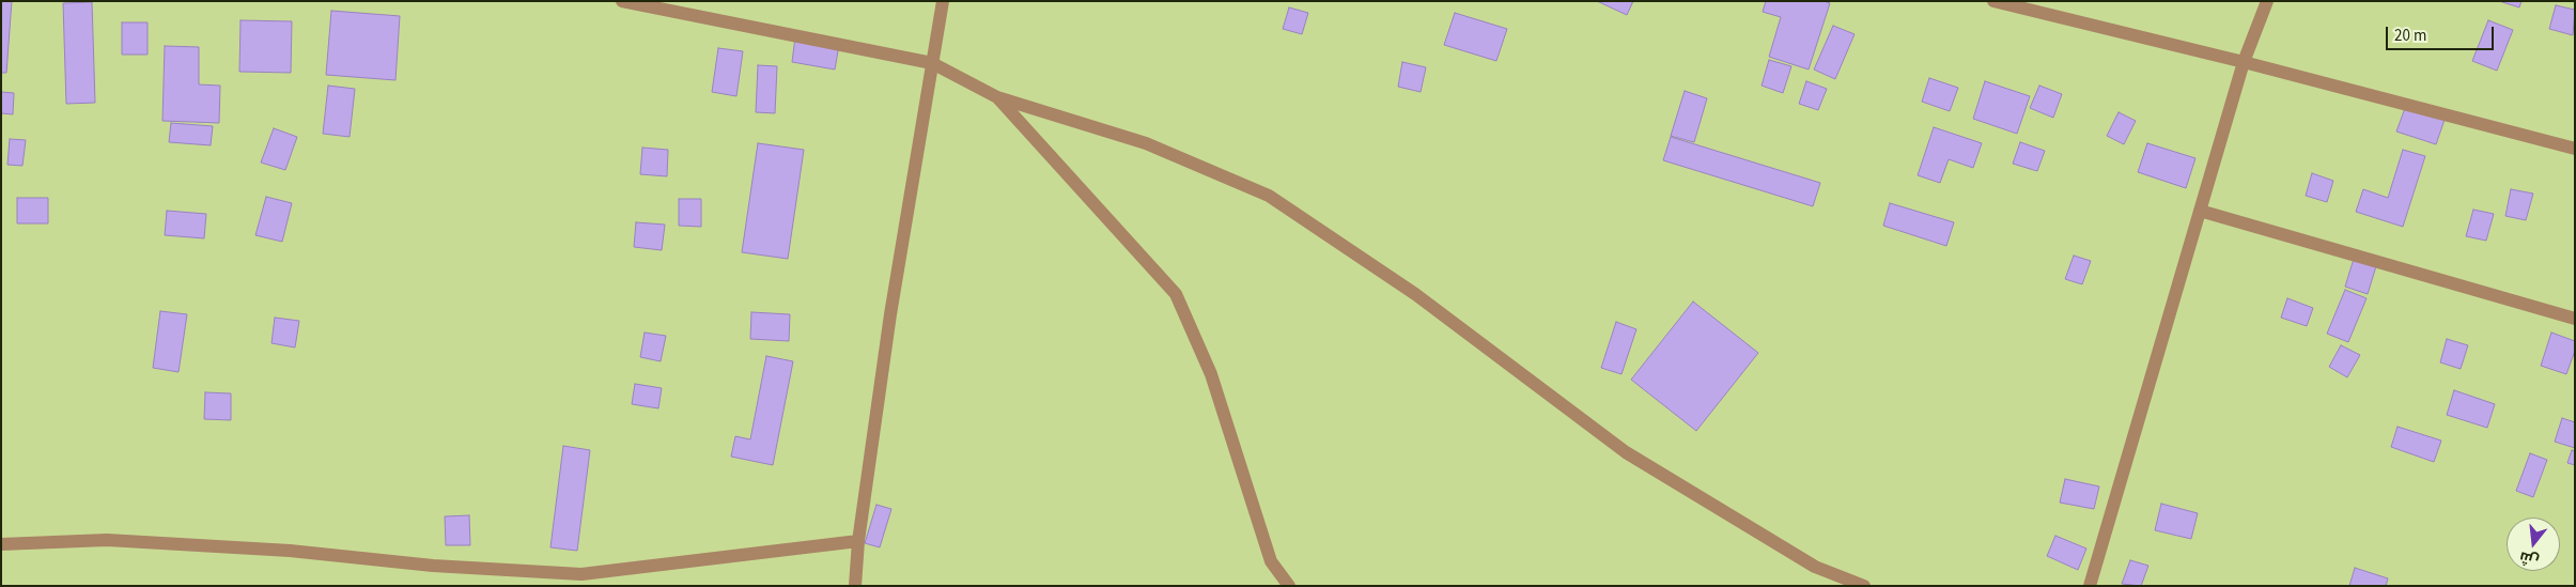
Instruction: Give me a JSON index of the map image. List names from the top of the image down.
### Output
{
  "scale_bar": "20 m",
  "north": "bottom"
}
